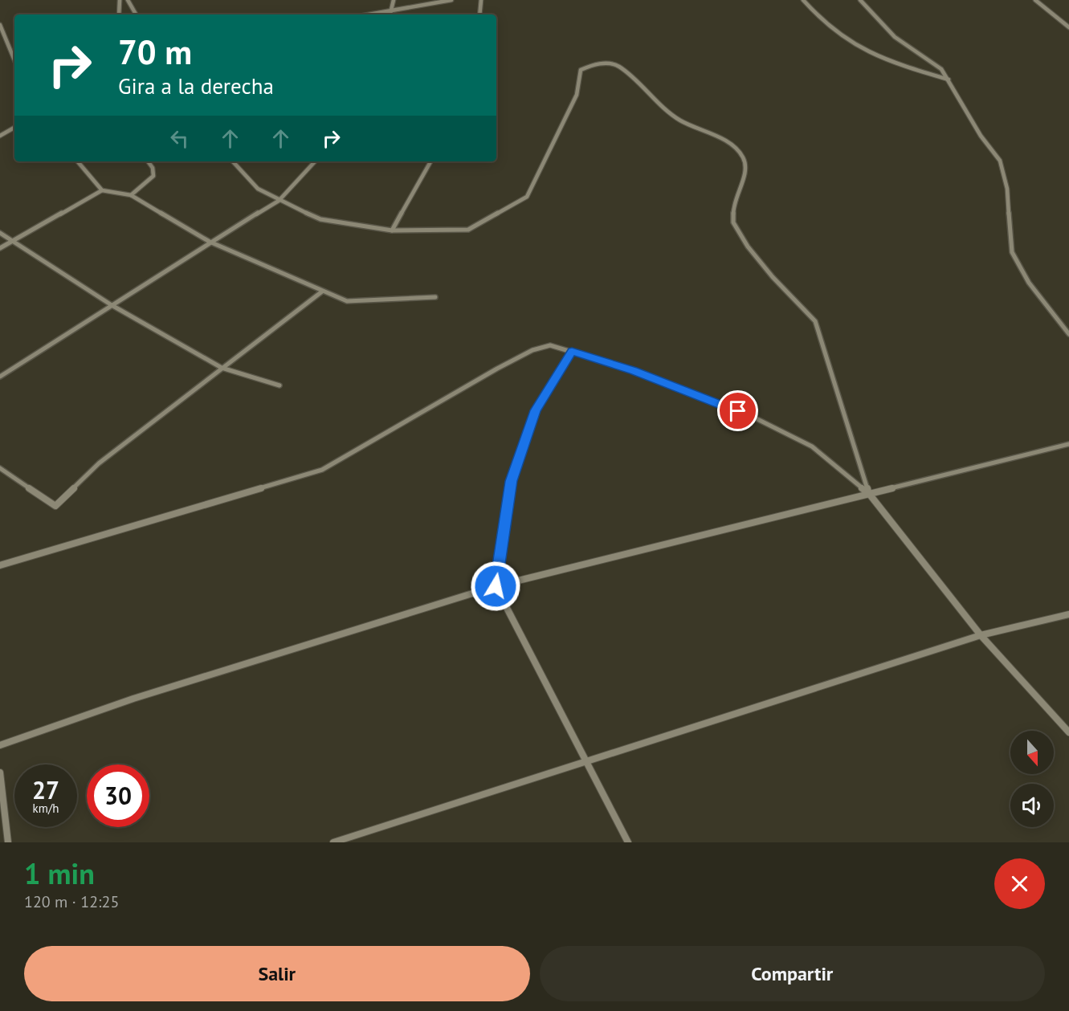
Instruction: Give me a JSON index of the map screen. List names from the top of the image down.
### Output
{
  "north": "bottom",
  "page": {
    "turn": ["70 m", "Gira a la derecha"],
    "speed": "27 km/h",
    "limit": "30",
    "heading": ["1 min", "120 m · 12:25"],
    "buttons": ["Salir", "Compartir"]
  }
}
